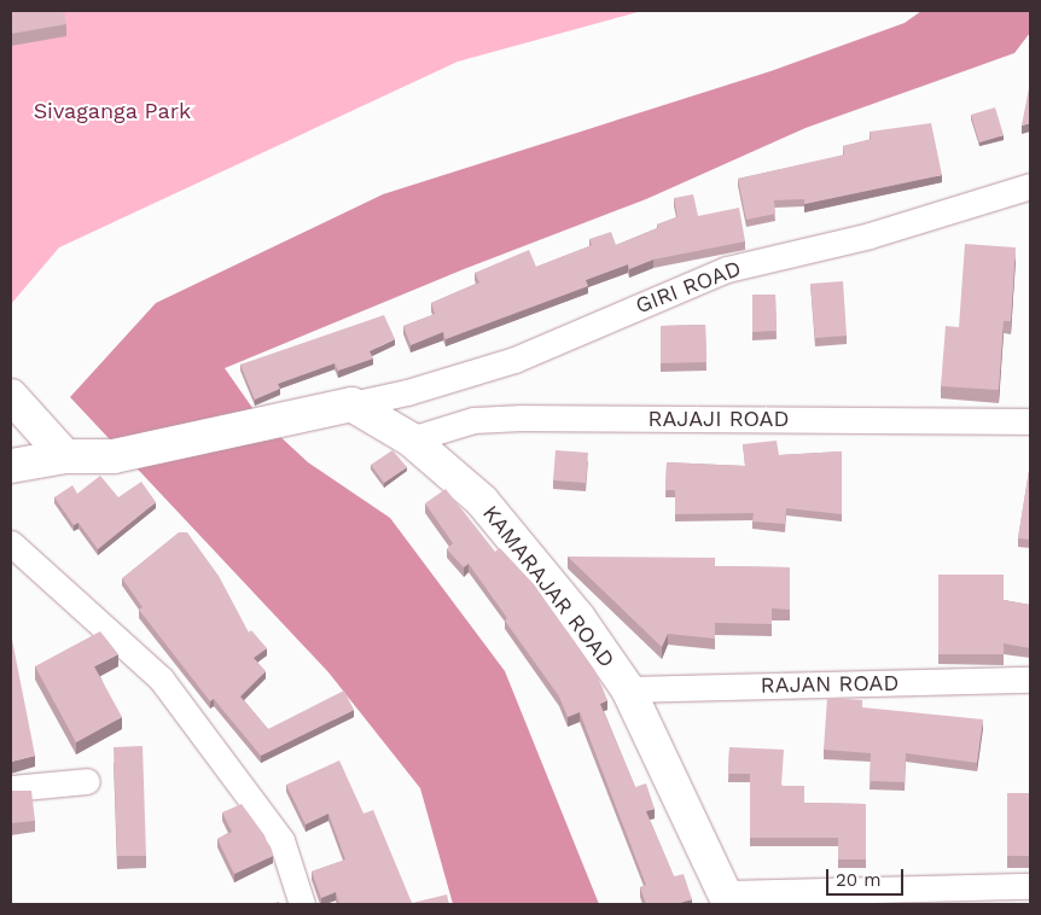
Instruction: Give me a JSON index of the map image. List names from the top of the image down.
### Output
{
  "streets": {
    "main road": ["KAMARAJAR ROAD"],
    "street": ["GIRI ROAD", "RAJAJI ROAD", "RAJAN ROAD"]
  },
  "crossings": [
    ["GIRI ROAD", "KAMARAJAR ROAD"],
    ["RAJAJI ROAD", "KAMARAJAR ROAD"],
    ["KAMARAJAR ROAD", "RAJAN ROAD"]
  ],
  "parks": ["Sivaganga Park"],
  "scale_bar": "20 m"
}
